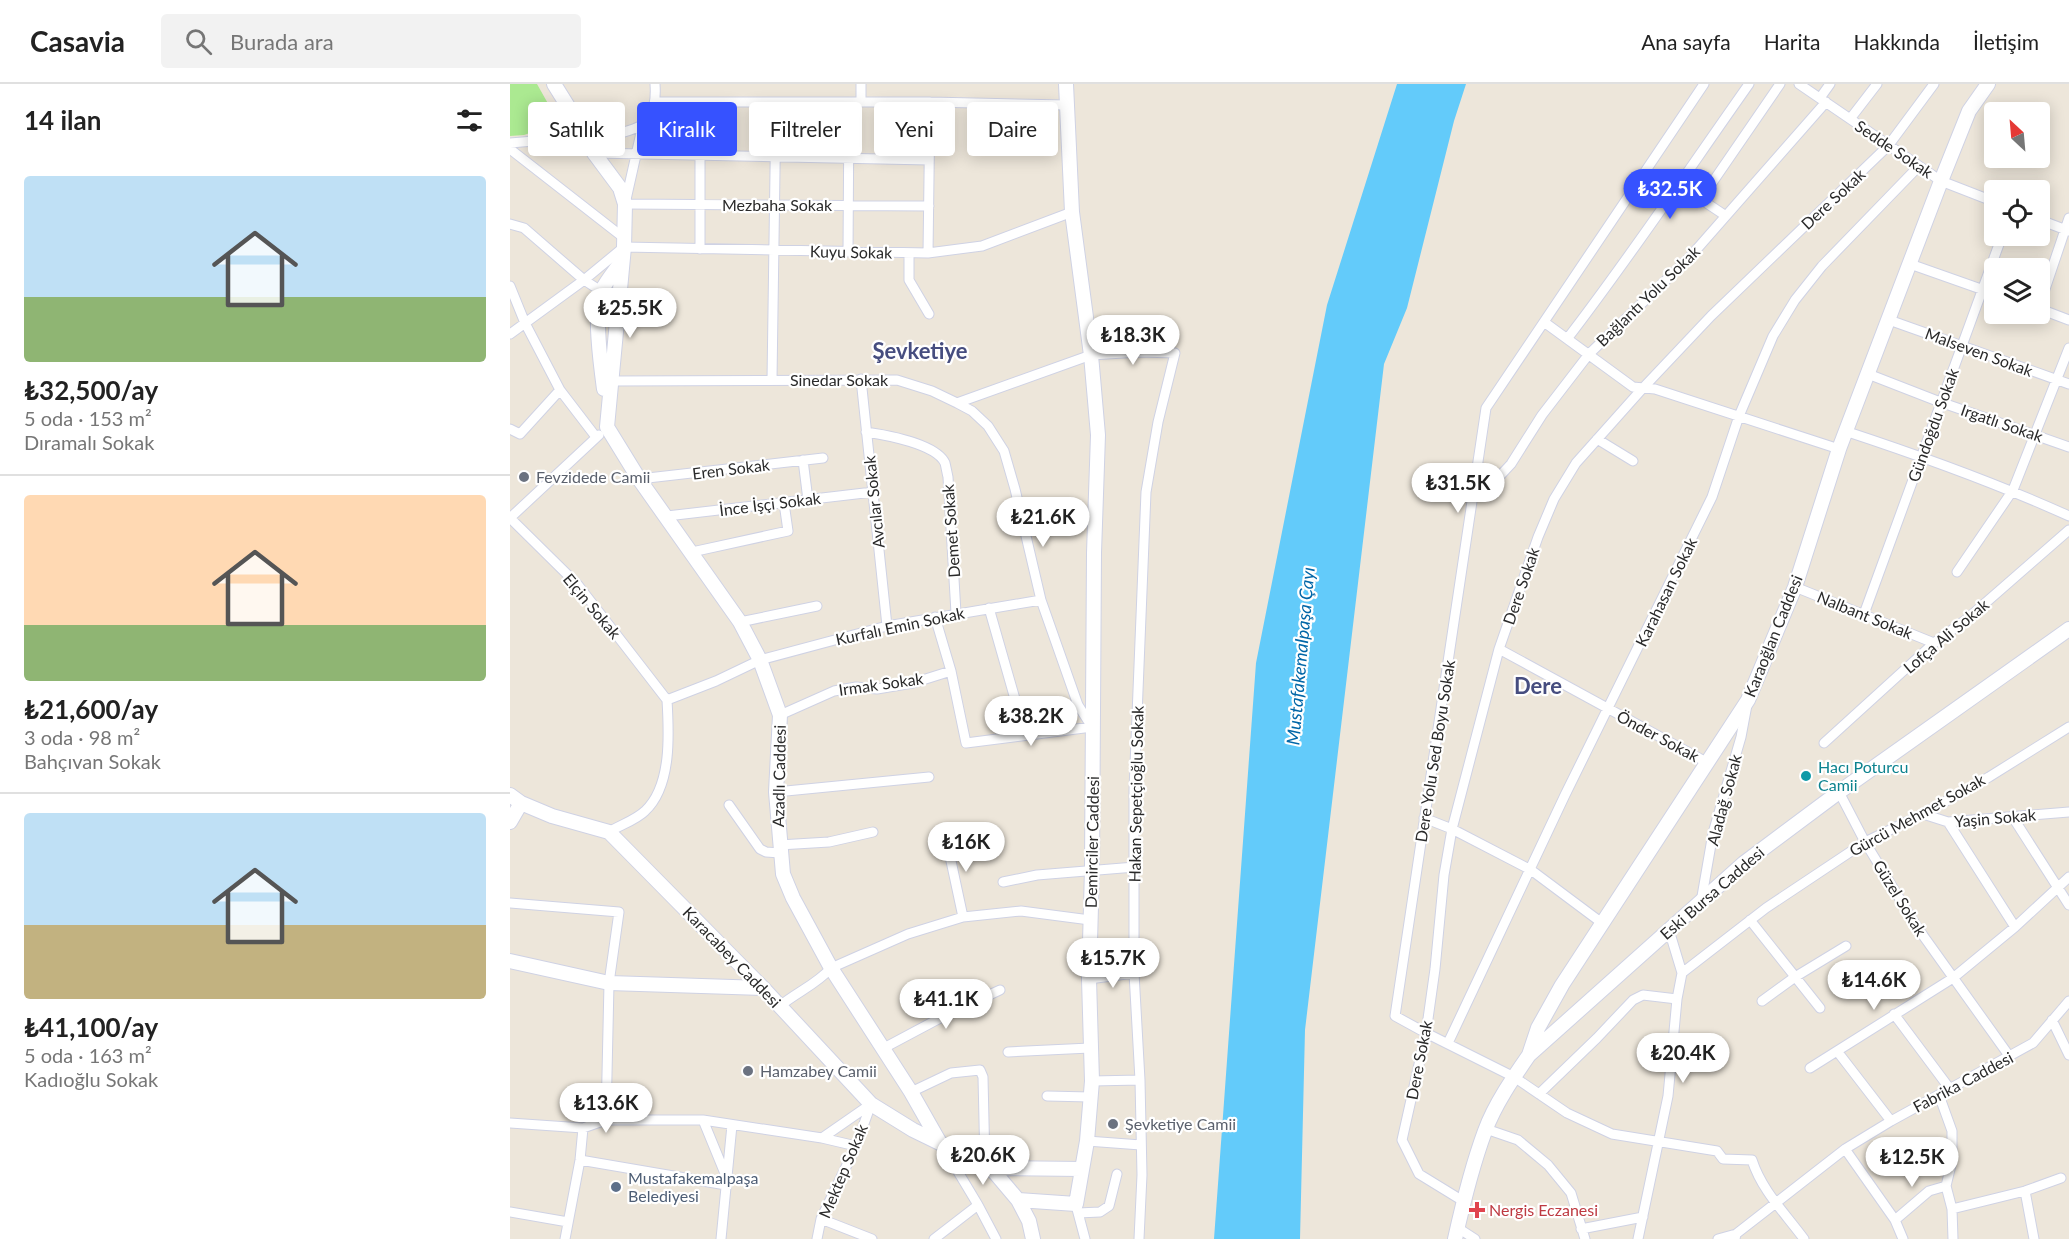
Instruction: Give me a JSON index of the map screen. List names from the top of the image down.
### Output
{
  "streets": {
    "street": [
      "Sedde Sokak",
      "Dere Sokak",
      "Mezbaha Sokak",
      "Kuyu Sokak",
      "Bağlantı Yolu Sokak",
      "Malseven Sokak",
      "Sinedar Sokak",
      "Irgatlı Sokak",
      "Gündoğdu Sokak",
      "Eren Sokak",
      "Avcılar Sokak",
      "İnce İşçi Sokak",
      "Demet Sokak",
      "Karahasan Sokak",
      "Elçin Sokak",
      "Nalbant Sokak",
      "Kurfalı Emin Sokak",
      "Karaoğlan Caddesi",
      "Lofça Ali Sokak",
      "Irmak Sokak",
      "Önder Sokak",
      "Dere Yolu Sed Boyu Sokak",
      "Azadlı Caddesi",
      "Hakan Sepetçioğlu Sokak",
      "Aladağ Sokak",
      "Gürcü Mehmet Sokak",
      "Yaşin Sokak",
      "Demirciler Caddesi",
      "Eski Bursa Caddesi",
      "Güzel Sokak",
      "Karacabey Caddesi",
      "Fabrika Caddesi",
      "Mektep Sokak"
    ]
  },
  "crossings": [
    ["Sedde Sokak", "Dere Sokak"],
    ["Sedde Sokak", "Bağlantı Yolu Sokak"],
    ["Sedde Sokak", "Karahasan Sokak"],
    ["Sedde Sokak", "Karaoğlan Caddesi"],
    ["Dere Sokak", "Önder Sokak"],
    ["Dere Sokak", "Dere Yolu Sed Boyu Sokak"],
    ["Dere Sokak", "Eski Bursa Caddesi"],
    ["Kuyu Sokak", "Azadlı Caddesi"],
    ["Kuyu Sokak", "Demirciler Caddesi"],
    ["Malseven Sokak", "Gündoğdu Sokak"],
    ["Malseven Sokak", "Karaoğlan Caddesi"],
    ["Sinedar Sokak", "Avcılar Sokak"],
    ["Sinedar Sokak", "Kurfalı Emin Sokak"],
    ["Sinedar Sokak", "Demirciler Caddesi"],
    ["Irgatlı Sokak", "Gündoğdu Sokak"],
    ["Irgatlı Sokak", "Karaoğlan Caddesi"],
    ["Gündoğdu Sokak", "Nalbant Sokak"],
    ["Eren Sokak", "Azadlı Caddesi"],
    ["Avcılar Sokak", "İnce İşçi Sokak"],
    ["Avcılar Sokak", "Demet Sokak"],
    ["Avcılar Sokak", "Kurfalı Emin Sokak"],
    ["İnce İşçi Sokak", "Azadlı Caddesi"],
    ["Demet Sokak", "Kurfalı Emin Sokak"],
    ["Karahasan Sokak", "Önder Sokak"],
    ["Elçin Sokak", "Kurfalı Emin Sokak"],
    ["Nalbant Sokak", "Karaoğlan Caddesi"],
    ["Nalbant Sokak", "Lofça Ali Sokak"],
    ["Kurfalı Emin Sokak", "Azadlı Caddesi"],
    ["Karaoğlan Caddesi", "Önder Sokak"],
    ["Karaoğlan Caddesi", "Aladağ Sokak"],
    ["Karaoğlan Caddesi", "Eski Bursa Caddesi"],
    ["Irmak Sokak", "Azadlı Caddesi"],
    ["Azadlı Caddesi", "Karacabey Caddesi"],
    ["Hakan Sepetçioğlu Sokak", "Demirciler Caddesi"],
    ["Aladağ Sokak", "Eski Bursa Caddesi"],
    ["Gürcü Mehmet Sokak", "Yaşin Sokak"],
    ["Gürcü Mehmet Sokak", "Güzel Sokak"],
    ["Eski Bursa Caddesi", "Güzel Sokak"],
    ["Güzel Sokak", "Fabrika Caddesi"],
    ["Karacabey Caddesi", "Mektep Sokak"]
  ],
  "districts": ["Şevketiye", "Dere"],
  "water": ["Mustafakemalpaşa Çayı"],
  "places": {
    "other": [
      "Fevzidede Camii",
      "Hacı Poturcu Camii",
      "Hamzabey Camii",
      "Şevketiye Camii",
      "Mustafakemalpaşa Belediyesi"
    ],
    "health": ["Nergis Eczanesi"]
  },
  "north": "top left",
  "page": {
    "header": "Casavia",
    "search": "Burada ara",
    "nav": [
      "Ana sayfa",
      "Harita",
      "Hakkında",
      "İletişim"
    ],
    "heading": "14 ilan",
    "chip": [
      "Satılık",
      "Kiralık",
      "Filtreler",
      "Yeni",
      "Daire"
    ],
    "list": [
      {
        "name": "₺32,500/ay",
        "note": "5 oda · 153 m² · Dıramalı Sokak"
      },
      {
        "name": "₺21,600/ay",
        "note": "3 oda · 98 m² · Bahçıvan Sokak"
      },
      {
        "name": "₺41,100/ay",
        "note": "5 oda · 163 m² · Kadıoğlu Sokak"
      }
    ],
    "price": [
      "₺32.5K",
      "₺25.5K",
      "₺18.3K",
      "₺31.5K",
      "₺21.6K",
      "₺38.2K",
      "₺16K",
      "₺15.7K",
      "₺14.6K",
      "₺41.1K",
      "₺20.4K",
      "₺13.6K",
      "₺20.6K",
      "₺12.5K"
    ]
  }
}
